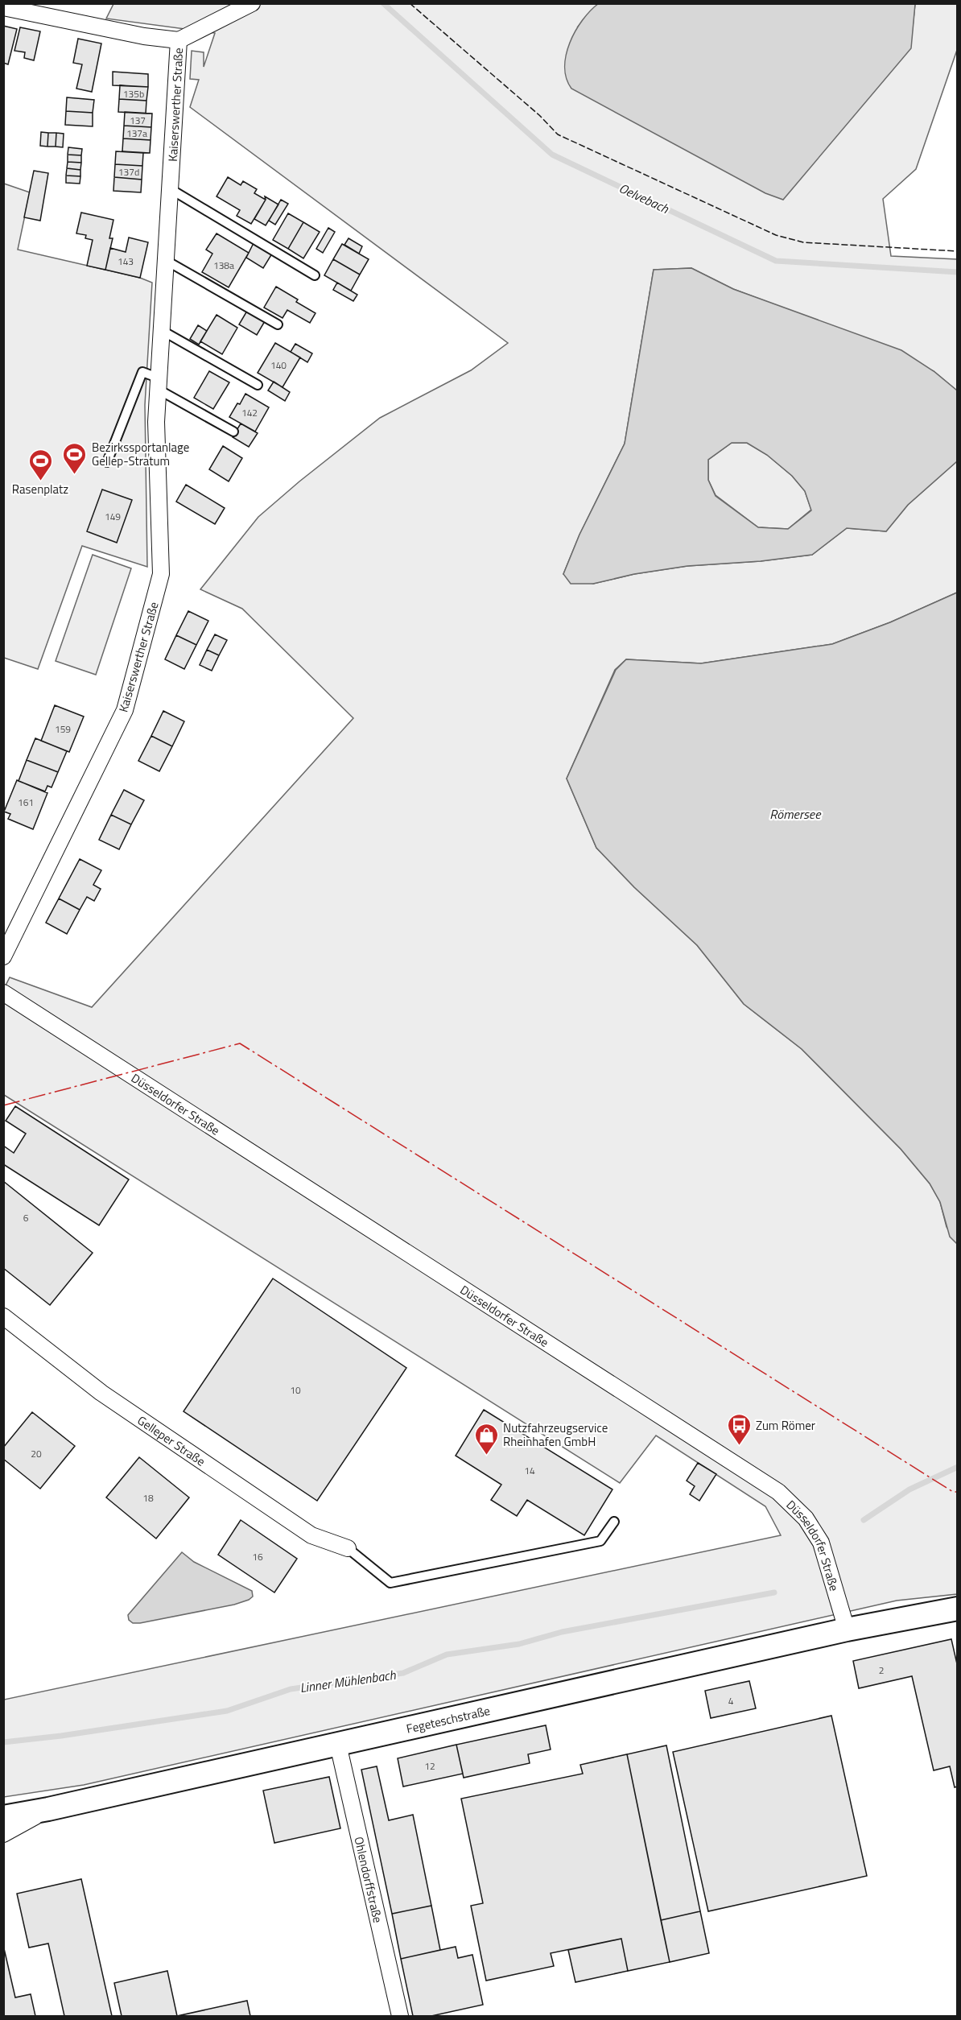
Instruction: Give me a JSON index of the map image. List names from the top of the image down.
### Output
{
  "streets": {
    "main road": ["Fegeteschstraße"],
    "street": [
      "Kaiserswerther Straße",
      "Düsseldorfer Straße",
      "Gelleper Straße",
      "Ohlendorffstraße"
    ]
  },
  "crossings": [
    ["Düsseldorfer Straße", "Fegeteschstraße"],
    ["Fegeteschstraße", "Ohlendorffstraße"]
  ],
  "water": ["Oelvebach", "Römersee", "Linner Mühlenbach"],
  "places": {
    "sports": ["Bezirkssportanlage Gellep-Stratum", "Rasenplatz"],
    "bus stop": ["Zum Römer"],
    "shop": ["Nutzfahrzeugservice Rheinhafen GmbH"]
  },
  "house_numbers": [
    "135b",
    "137",
    "137a",
    "137d",
    "143",
    "138a",
    "140",
    "142",
    "149",
    "159",
    "161",
    "6",
    "10",
    "20",
    "14",
    "18",
    "16",
    "2",
    "4",
    "12"
  ]
}
